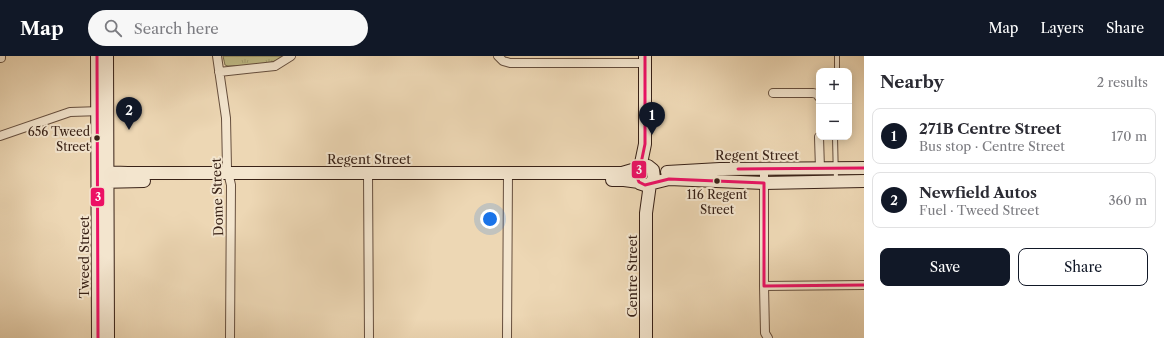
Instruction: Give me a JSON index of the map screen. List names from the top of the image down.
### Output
{
  "streets": {
    "street": [
      "Regent Street",
      "Dome Street",
      "Tweed Street",
      "Centre Street"
    ]
  },
  "crossings": [
    ["Regent Street", "Dome Street"],
    ["Regent Street", "Tweed Street"],
    ["Regent Street", "Centre Street"]
  ],
  "places": ["656 Tweed Street", "116 Regent Street"],
  "lines": ["transit line 3"],
  "page": {
    "header": "Map",
    "search": "Search here",
    "nav": ["Map", "Layers", "Share"],
    "heading": ["Nearby", "2 results"],
    "map_buttons": ["+", "−"],
    "pins": ["2", "1"],
    "list": [
      {
        "mark": "1",
        "name": "271B Centre Street",
        "note": "Bus stop · Centre Street",
        "value": "170 m"
      },
      {
        "mark": "2",
        "name": "Newfield Autos",
        "note": "Fuel · Tweed Street",
        "value": "360 m"
      }
    ],
    "buttons": ["Save", "Share"]
  }
}
